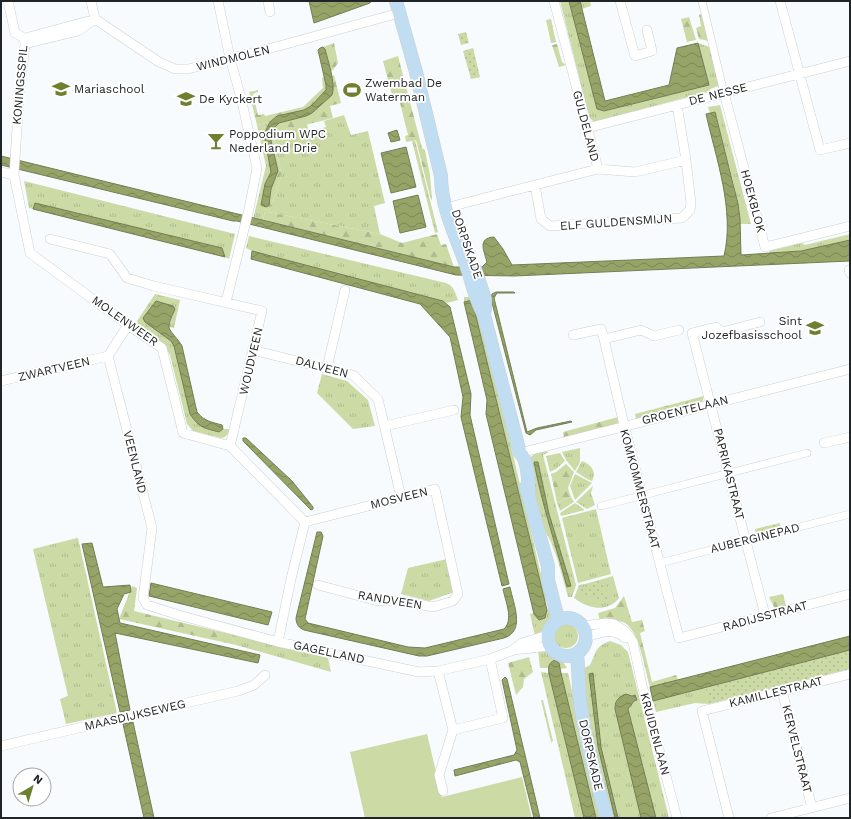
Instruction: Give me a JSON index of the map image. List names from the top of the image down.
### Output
{
  "streets": {
    "main road": ["DORPSKADE"],
    "street": [
      "WINDMOLEN",
      "KONINGSSPIL",
      "DE NESSE",
      "GULDELAND",
      "HOEKBLOK",
      "ELF GULDENSMIJN",
      "MOLENWEER",
      "WOUDVEEN",
      "DALVEEN",
      "ZWARTVEEN",
      "GROENTELAAN",
      "VEENLAND",
      "PAPRIKASTRAAT",
      "KOMKOMMERSTRAAT",
      "MOSVEEN",
      "AUBERGINEPAD",
      "RANDVEEN",
      "RADIJSSTRAAT",
      "GAGELLAND",
      "KAMILLESTRAAT",
      "MAASDIJKSEWEG",
      "KRUIDENLAAN",
      "KERVELSTRAAT"
    ]
  },
  "crossings": [
    ["WINDMOLEN", "DORPSKADE"],
    ["KONINGSSPIL", "MOLENWEER"],
    ["DE NESSE", "GULDELAND"],
    ["DE NESSE", "HOEKBLOK"],
    ["DE NESSE", "ELF GULDENSMIJN"],
    ["GULDELAND", "ELF GULDENSMIJN"],
    ["GULDELAND", "DORPSKADE"],
    ["DORPSKADE", "GROENTELAAN"],
    ["DORPSKADE", "GAGELLAND"],
    ["DORPSKADE", "KRUIDENLAAN"],
    ["MOLENWEER", "WOUDVEEN"],
    ["MOLENWEER", "MOSVEEN"],
    ["WOUDVEEN", "DALVEEN"],
    ["DALVEEN", "MOSVEEN"],
    ["ZWARTVEEN", "VEENLAND"],
    ["GROENTELAAN", "PAPRIKASTRAAT"],
    ["GROENTELAAN", "KOMKOMMERSTRAAT"],
    ["VEENLAND", "GAGELLAND"],
    ["PAPRIKASTRAAT", "AUBERGINEPAD"],
    ["PAPRIKASTRAAT", "RADIJSSTRAAT"],
    ["KOMKOMMERSTRAAT", "AUBERGINEPAD"],
    ["KOMKOMMERSTRAAT", "RADIJSSTRAAT"],
    ["MOSVEEN", "RANDVEEN"],
    ["GAGELLAND", "KRUIDENLAAN"],
    ["KAMILLESTRAAT", "KERVELSTRAAT"]
  ],
  "places": {
    "school or university": ["Mariaschool", "De Kyckert", "Sint Jozefbasisschool"],
    "sports": ["Zwembad De Waterman"],
    "bar": ["Poppodium WPC Nederland Drie"]
  },
  "north": "top right"
}
